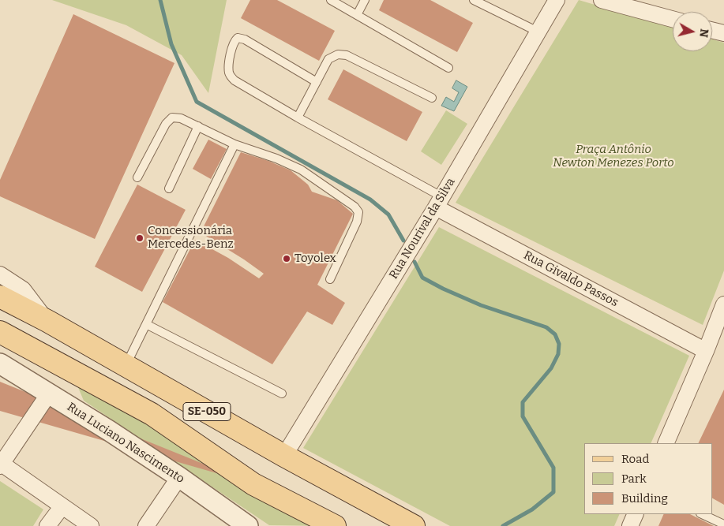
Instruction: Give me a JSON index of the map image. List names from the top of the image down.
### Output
{
  "streets": {
    "main road": ["SE-050"],
    "street": ["Rua Nourival da Silva", "Rua Givaldo Passos", "Rua Luciano Nascimento"]
  },
  "crossings": [
    ["Rua Nourival da Silva", "Rua Givaldo Passos"],
    ["Rua Nourival da Silva", "SE-050"]
  ],
  "parks": ["Praça Antônio Newton Menezes Porto"],
  "places": ["Concessionária Mercedes-Benz", "Toyolex"],
  "legend": ["Road", "Park", "Building"],
  "north": "right"
}
